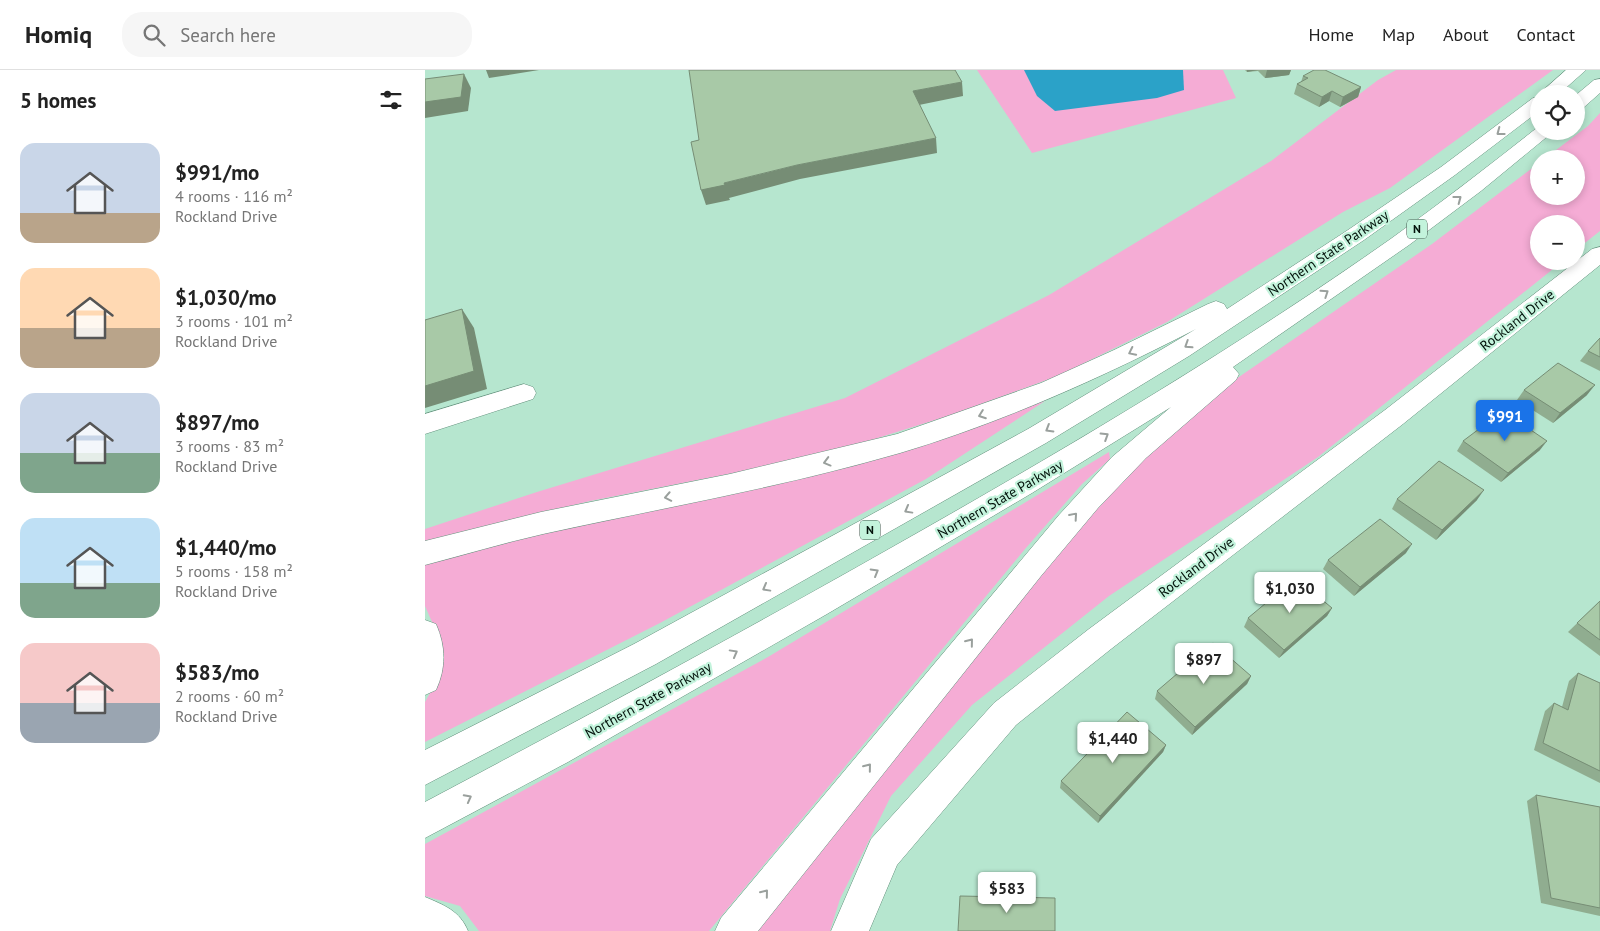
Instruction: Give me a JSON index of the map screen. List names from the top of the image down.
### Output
{
  "streets": {
    "main road": ["N", "Northern State Parkway", "Rockland Drive"]
  },
  "page": {
    "header": "Homiq",
    "search": "Search here",
    "nav": [
      "Home",
      "Map",
      "About",
      "Contact"
    ],
    "heading": "5 homes",
    "map_buttons": ["+", "−"],
    "list": [
      {
        "name": "$991/mo",
        "note": "4 rooms · 116 m² · Rockland Drive"
      },
      {
        "name": "$1,030/mo",
        "note": "3 rooms · 101 m² · Rockland Drive"
      },
      {
        "name": "$897/mo",
        "note": "3 rooms · 83 m² · Rockland Drive"
      },
      {
        "name": "$1,440/mo",
        "note": "5 rooms · 158 m² · Rockland Drive"
      },
      {
        "name": "$583/mo",
        "note": "2 rooms · 60 m² · Rockland Drive"
      }
    ],
    "price": [
      "$991",
      "$1,030",
      "$897",
      "$1,440",
      "$583"
    ]
  }
}
